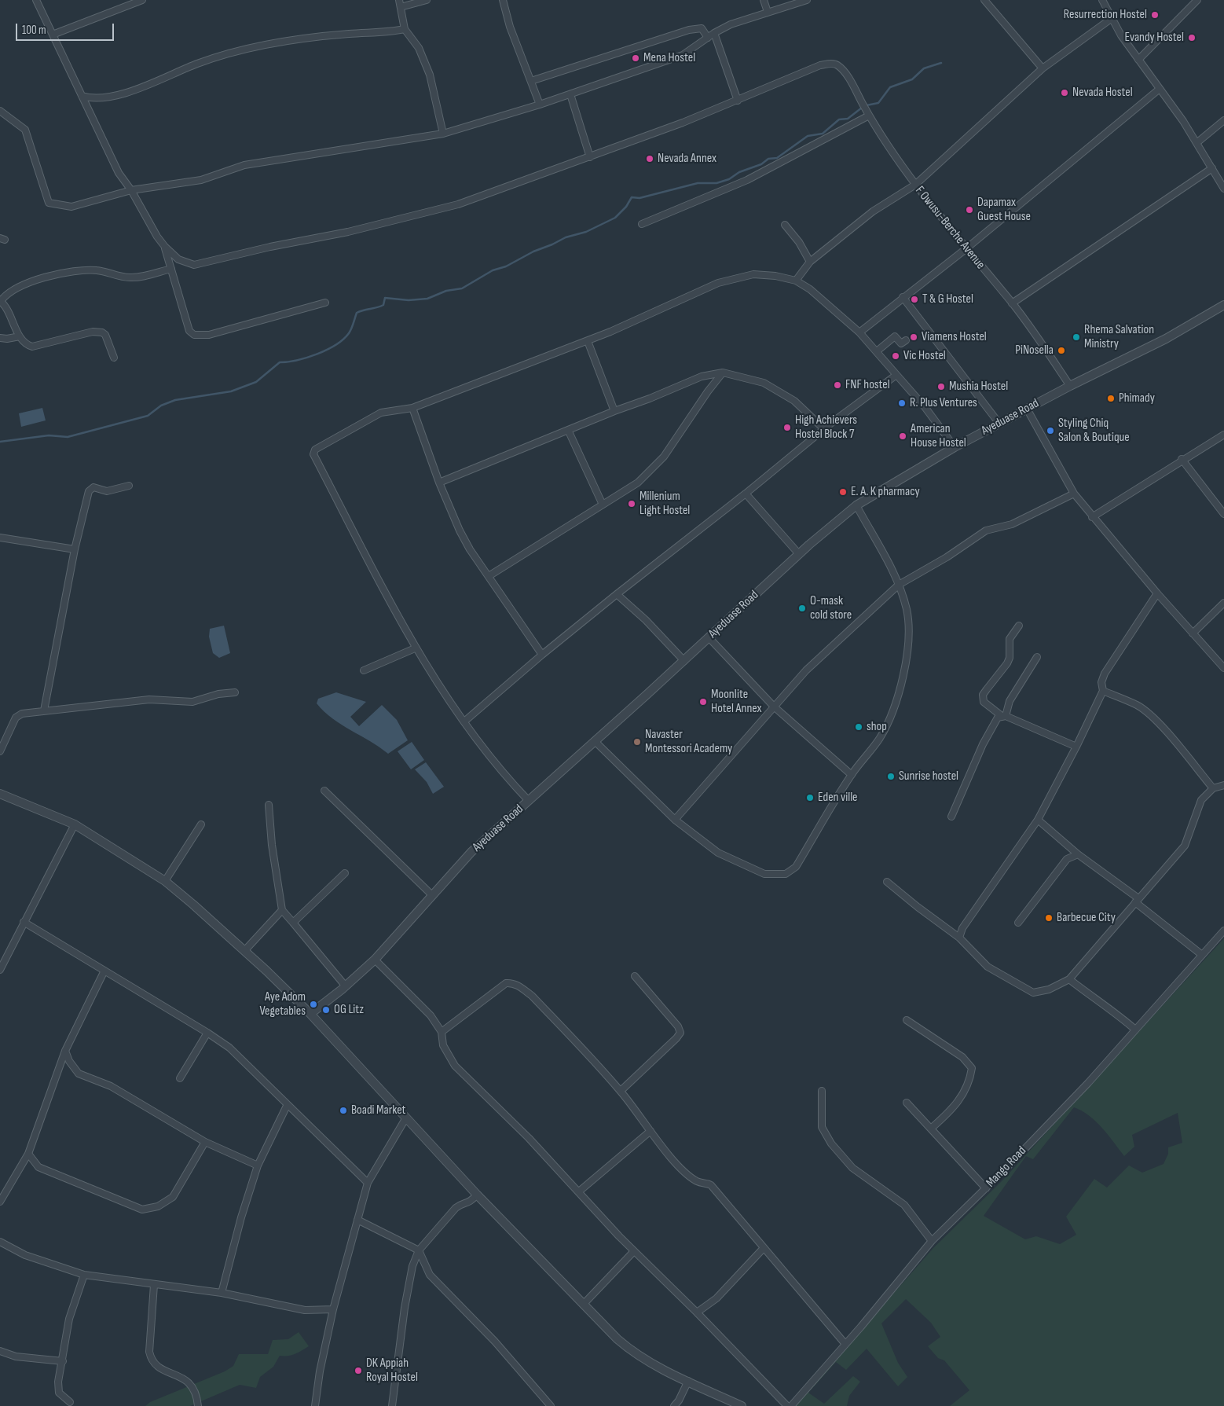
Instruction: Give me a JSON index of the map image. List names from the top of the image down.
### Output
{
  "streets": {
    "street": ["F Owusu-Berche Avenue", "Ayeduase Road", "Mango Road"]
  },
  "crossings": [
    ["F Owusu-Berche Avenue", "Ayeduase Road"]
  ],
  "places": [
    "Resurrection Hostel",
    "Evandy Hostel",
    "Mena Hostel",
    "Nevada Hostel",
    "Nevada Annex",
    "Dapamax Guest House",
    "T & G Hostel",
    "Viamens Hostel",
    "Rhema Salvation Ministry",
    "PiNosella",
    "Vic Hostel",
    "FNF hostel",
    "Mushia Hostel",
    "Phimady",
    "R. Plus Ventures",
    "High Achievers Hostel Block 7",
    "Styling Chiq Salon & Boutique",
    "American House Hostel",
    "E. A. K pharmacy",
    "Millenium Light Hostel",
    "O-mask cold store",
    "Moonlite Hotel Annex",
    "shop",
    "Navaster Montessori Academy",
    "Sunrise hostel",
    "Eden ville",
    "Barbecue City",
    "Aye Adom Vegetables",
    "OG Litz",
    "Boadi Market",
    "DK Appiah Royal Hostel"
  ],
  "scale_bar": "100 m"
}
